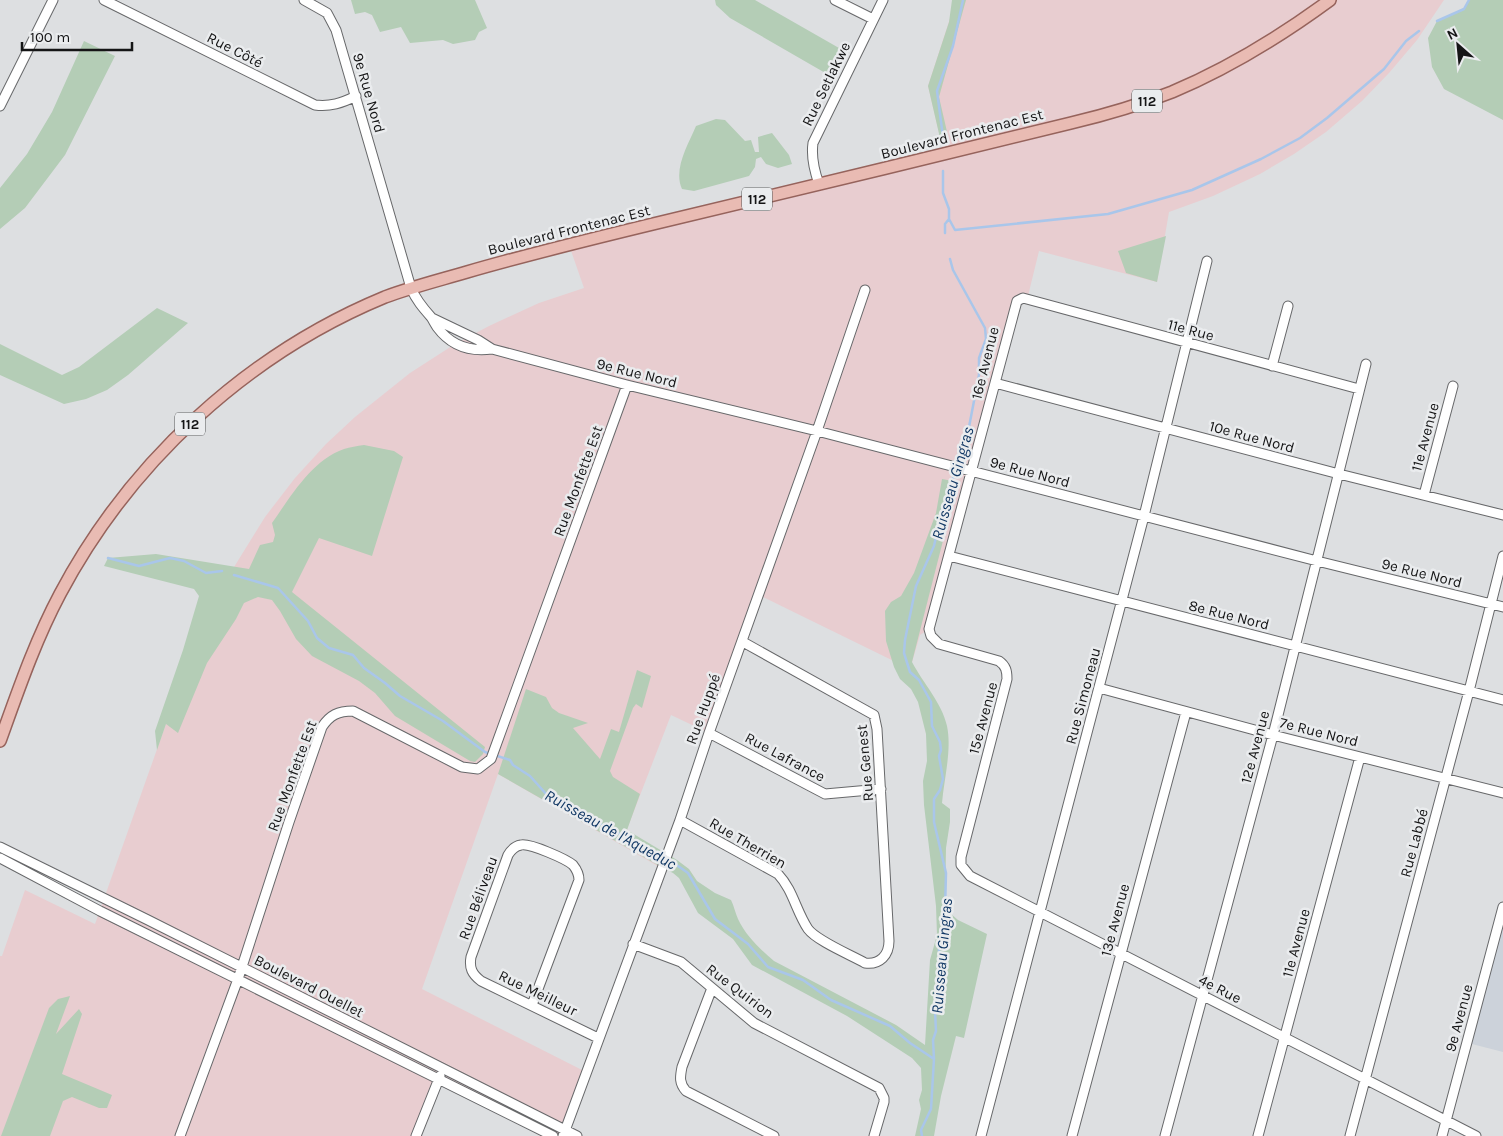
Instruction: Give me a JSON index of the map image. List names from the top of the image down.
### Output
{
  "streets": {
    "main road": ["112", "Boulevard Frontenac Est"],
    "street": [
      "Rue Côté",
      "Rue Setlakwe",
      "9e Rue Nord",
      "11e Rue",
      "16e Avenue",
      "10e Rue Nord",
      "11e Avenue",
      "Rue Monfette Est",
      "8e Rue Nord",
      "Rue Simoneau",
      "Rue Huppé",
      "15e Avenue",
      "7e Rue Nord",
      "12e Avenue",
      "Rue Lafrance",
      "Rue Genest",
      "Rue Therrien",
      "Rue Labbé",
      "Rue Béliveau",
      "13e Avenue",
      "Boulevard Ouellet",
      "4e Rue",
      "Rue Quirion",
      "Rue Meilleur",
      "9e Avenue"
    ]
  },
  "crossings": [
    ["Rue Côté", "9e Rue Nord"],
    ["Rue Setlakwe", "Boulevard Frontenac Est"],
    ["9e Rue Nord", "Boulevard Frontenac Est"],
    ["9e Rue Nord", "16e Avenue"],
    ["9e Rue Nord", "Rue Monfette Est"],
    ["9e Rue Nord", "Rue Simoneau"],
    ["9e Rue Nord", "Rue Huppé"],
    ["9e Rue Nord", "12e Avenue"],
    ["9e Rue Nord", "Rue Labbé"],
    ["11e Rue", "16e Avenue"],
    ["11e Rue", "Rue Simoneau"],
    ["11e Rue", "12e Avenue"],
    ["16e Avenue", "10e Rue Nord"],
    ["16e Avenue", "8e Rue Nord"],
    ["16e Avenue", "15e Avenue"],
    ["10e Rue Nord", "11e Avenue"],
    ["10e Rue Nord", "Rue Simoneau"],
    ["10e Rue Nord", "12e Avenue"],
    ["11e Avenue", "7e Rue Nord"],
    ["11e Avenue", "4e Rue"],
    ["Rue Monfette Est", "Boulevard Ouellet"],
    ["8e Rue Nord", "Rue Simoneau"],
    ["8e Rue Nord", "12e Avenue"],
    ["8e Rue Nord", "Rue Labbé"],
    ["Rue Simoneau", "7e Rue Nord"],
    ["Rue Simoneau", "4e Rue"],
    ["Rue Huppé", "Rue Lafrance"],
    ["Rue Huppé", "Rue Genest"],
    ["Rue Huppé", "Rue Therrien"],
    ["Rue Huppé", "Boulevard Ouellet"],
    ["Rue Huppé", "Rue Quirion"],
    ["Rue Huppé", "Rue Meilleur"],
    ["15e Avenue", "4e Rue"],
    ["7e Rue Nord", "12e Avenue"],
    ["7e Rue Nord", "Rue Labbé"],
    ["7e Rue Nord", "13e Avenue"],
    ["12e Avenue", "4e Rue"],
    ["Rue Lafrance", "Rue Genest"],
    ["Rue Genest", "Rue Therrien"],
    ["Rue Labbé", "4e Rue"],
    ["Rue Béliveau", "Rue Meilleur"],
    ["13e Avenue", "4e Rue"],
    ["4e Rue", "9e Avenue"]
  ],
  "water": ["Ruisseau Gingras", "Ruisseau de l'Aqueduc"],
  "scale_bar": "100 m",
  "north": "top left"
}
